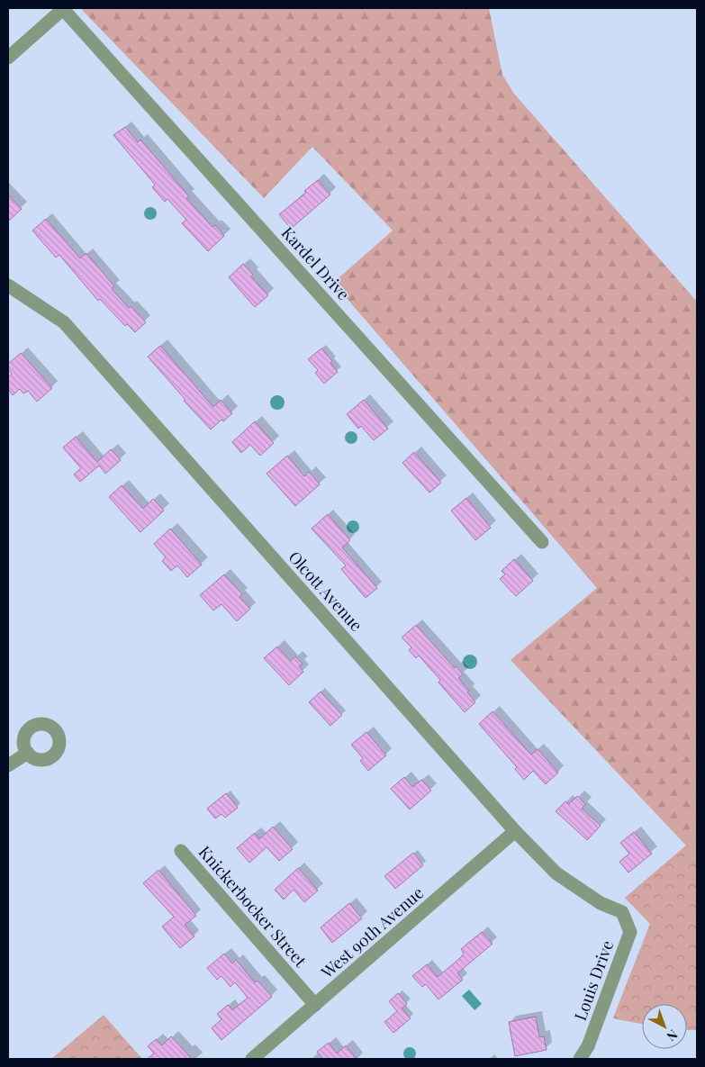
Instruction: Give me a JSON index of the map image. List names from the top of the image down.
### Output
{
  "streets": {
    "street": [
      "Kardel Drive",
      "Olcott Avenue",
      "Knickerbocker Street",
      "West 90th Avenue",
      "Louis Drive"
    ]
  },
  "crossings": [
    ["Olcott Avenue", "West 90th Avenue"],
    ["Olcott Avenue", "Louis Drive"],
    ["Knickerbocker Street", "West 90th Avenue"]
  ],
  "north": "bottom right"
}
